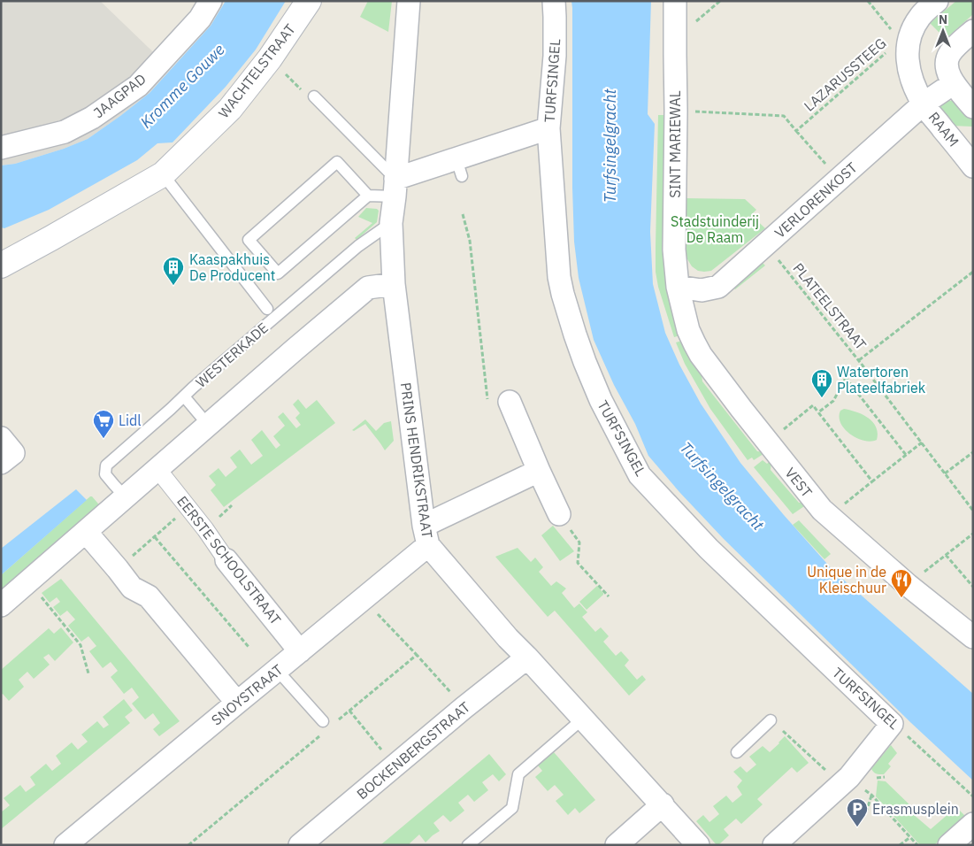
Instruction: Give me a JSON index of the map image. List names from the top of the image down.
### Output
{
  "streets": {
    "main road": ["WACHTELSTRAAT"],
    "street": [
      "TURFSINGEL",
      "JAAGPAD",
      "RAAM",
      "SINT MARIEWAL",
      "VERLORENKOST",
      "PRINS HENDRIKSTRAAT",
      "VEST",
      "EERSTE SCHOOLSTRAAT",
      "SNOYSTRAAT",
      "BOCKENBERGSTRAAT"
    ],
    "lane": ["WESTERKADE"],
    "path": ["LAZARUSSTEEG", "PLATEELSTRAAT"]
  },
  "crossings": [
    ["RAAM", "VERLORENKOST"],
    ["SINT MARIEWAL", "VERLORENKOST"],
    ["SINT MARIEWAL", "VEST"],
    ["VERLORENKOST", "PLATEELSTRAAT"],
    ["VERLORENKOST", "VEST"],
    ["WESTERKADE", "PRINS HENDRIKSTRAAT"],
    ["PRINS HENDRIKSTRAAT", "SNOYSTRAAT"],
    ["PRINS HENDRIKSTRAAT", "BOCKENBERGSTRAAT"],
    ["EERSTE SCHOOLSTRAAT", "SNOYSTRAAT"]
  ],
  "water": ["Kromme Gouwe", "Turfsingelgracht"],
  "parks": ["Stadstuinderij De Raam"],
  "places": {
    "building": ["Kaaspakhuis De Producent", "Watertoren Plateelfabriek"],
    "supermarket": ["Lidl"],
    "restaurant": ["Unique in de Kleischuur"],
    "parking": ["Erasmusplein"]
  },
  "north": "top"
}
